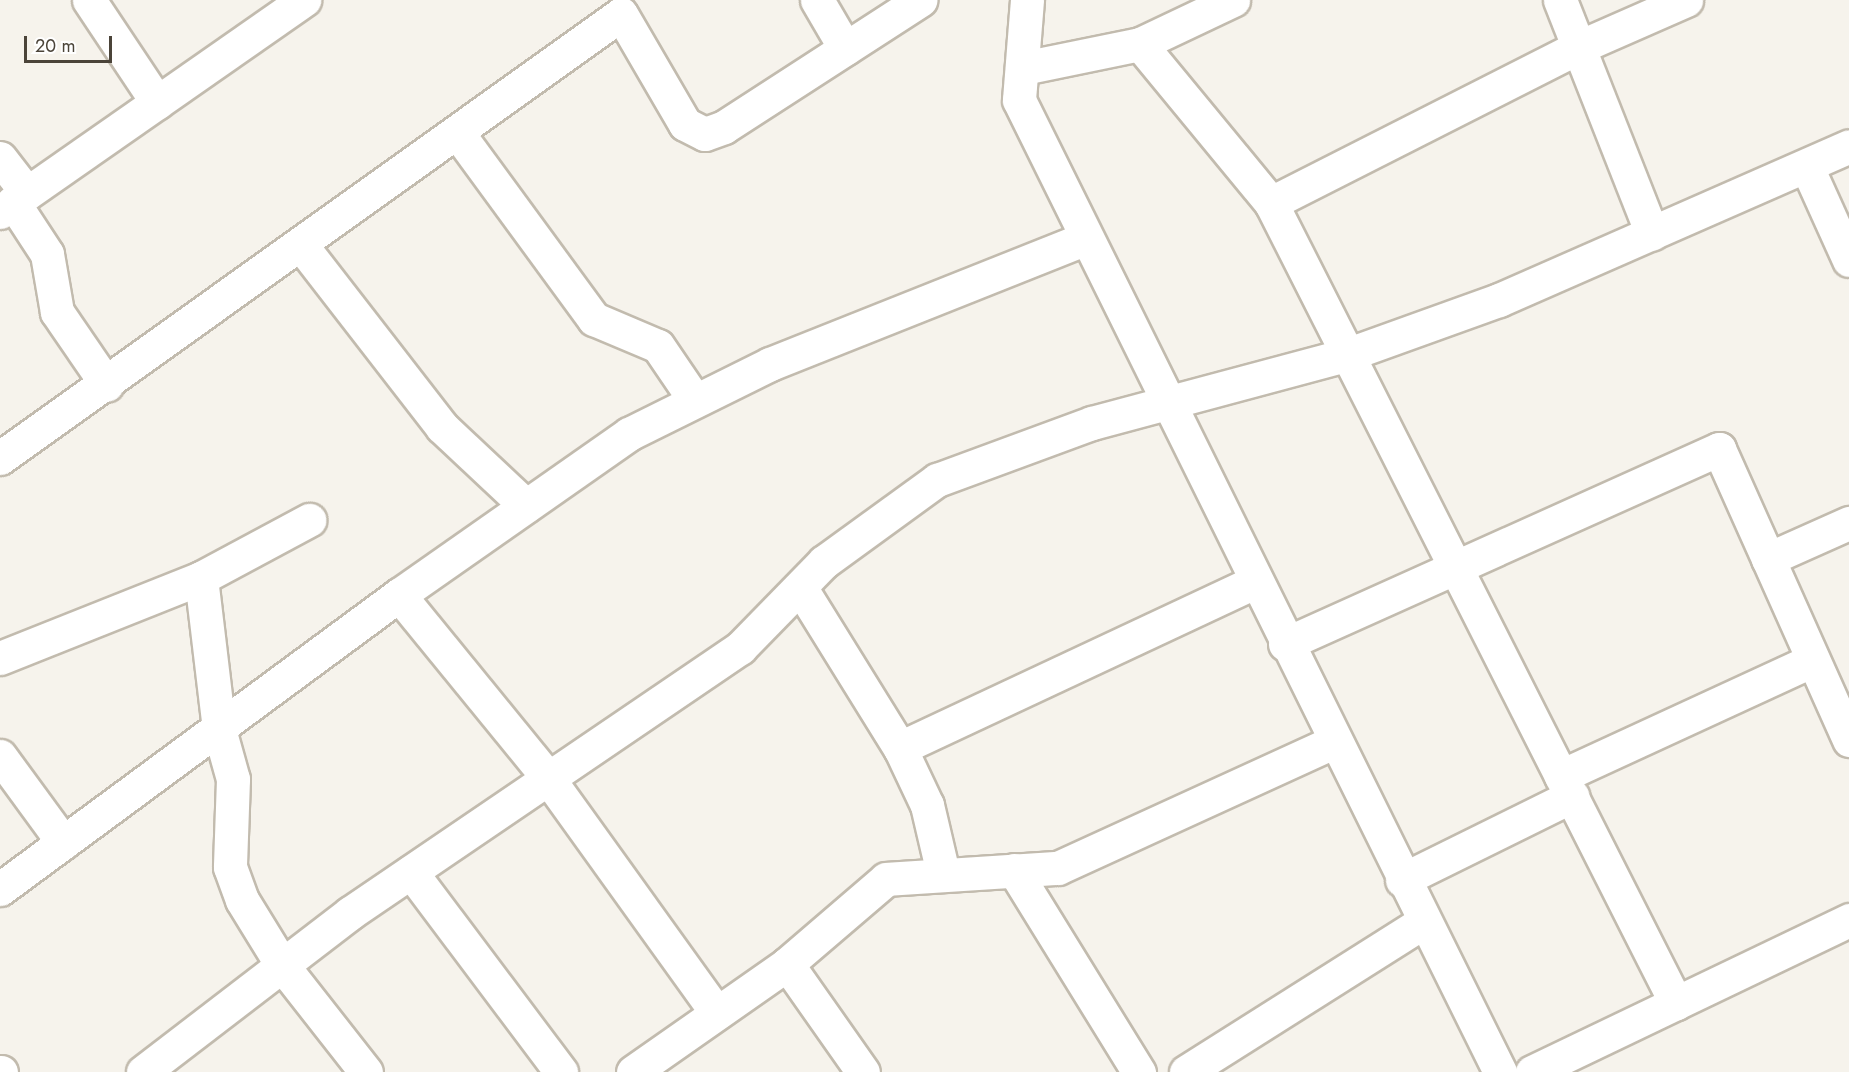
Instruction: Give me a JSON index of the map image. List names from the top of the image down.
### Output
{
  "scale_bar": "20 m"
}
